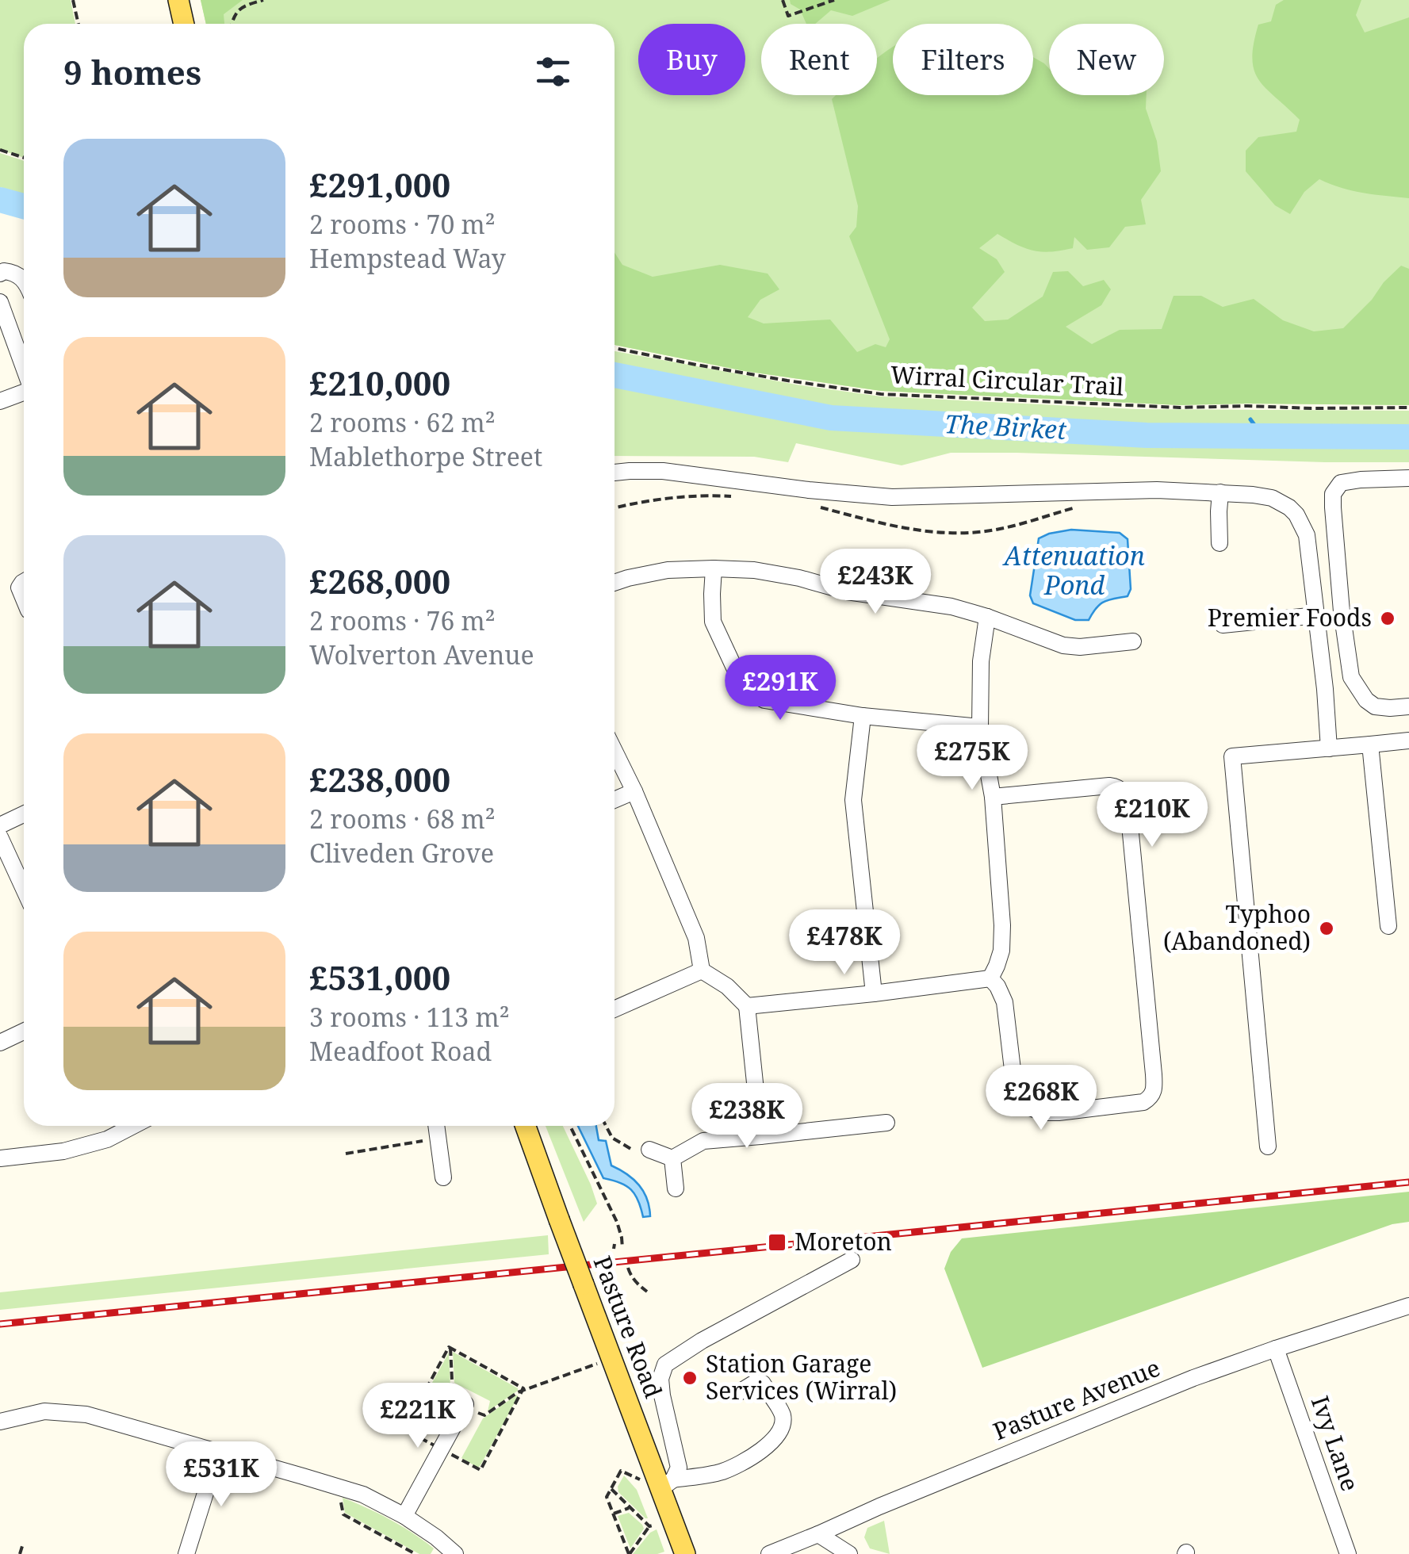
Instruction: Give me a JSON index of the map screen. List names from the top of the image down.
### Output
{
  "streets": {
    "main road": ["Pasture Road"],
    "street": ["Pasture Avenue", "Ivy Lane"],
    "path": ["Wirral Circular Trail"]
  },
  "crossings": [
    ["Pasture Avenue", "Ivy Lane"]
  ],
  "water": ["The Birket", "Attenuation Pond"],
  "places": {
    "other": ["Premier Foods", "Typhoo (Abandoned)", "Station Garage Services (Wirral)"],
    "transit": ["Moreton"]
  },
  "page": {
    "chip": [
      "Buy",
      "Rent",
      "Filters",
      "New"
    ],
    "heading": "9 homes",
    "list": [
      {
        "name": "£291,000",
        "note": "2 rooms · 70 m² · Hempstead Way"
      },
      {
        "name": "£210,000",
        "note": "2 rooms · 62 m² · Mablethorpe Street"
      },
      {
        "name": "£268,000",
        "note": "2 rooms · 76 m² · Wolverton Avenue"
      },
      {
        "name": "£238,000",
        "note": "2 rooms · 68 m² · Cliveden Grove"
      },
      {
        "name": "£531,000",
        "note": "3 rooms · 113 m² · Meadfoot Road"
      }
    ],
    "price": [
      "£243K",
      "£291K",
      "£275K",
      "£210K",
      "£478K",
      "£268K",
      "£238K",
      "£221K",
      "£531K"
    ]
  }
}
